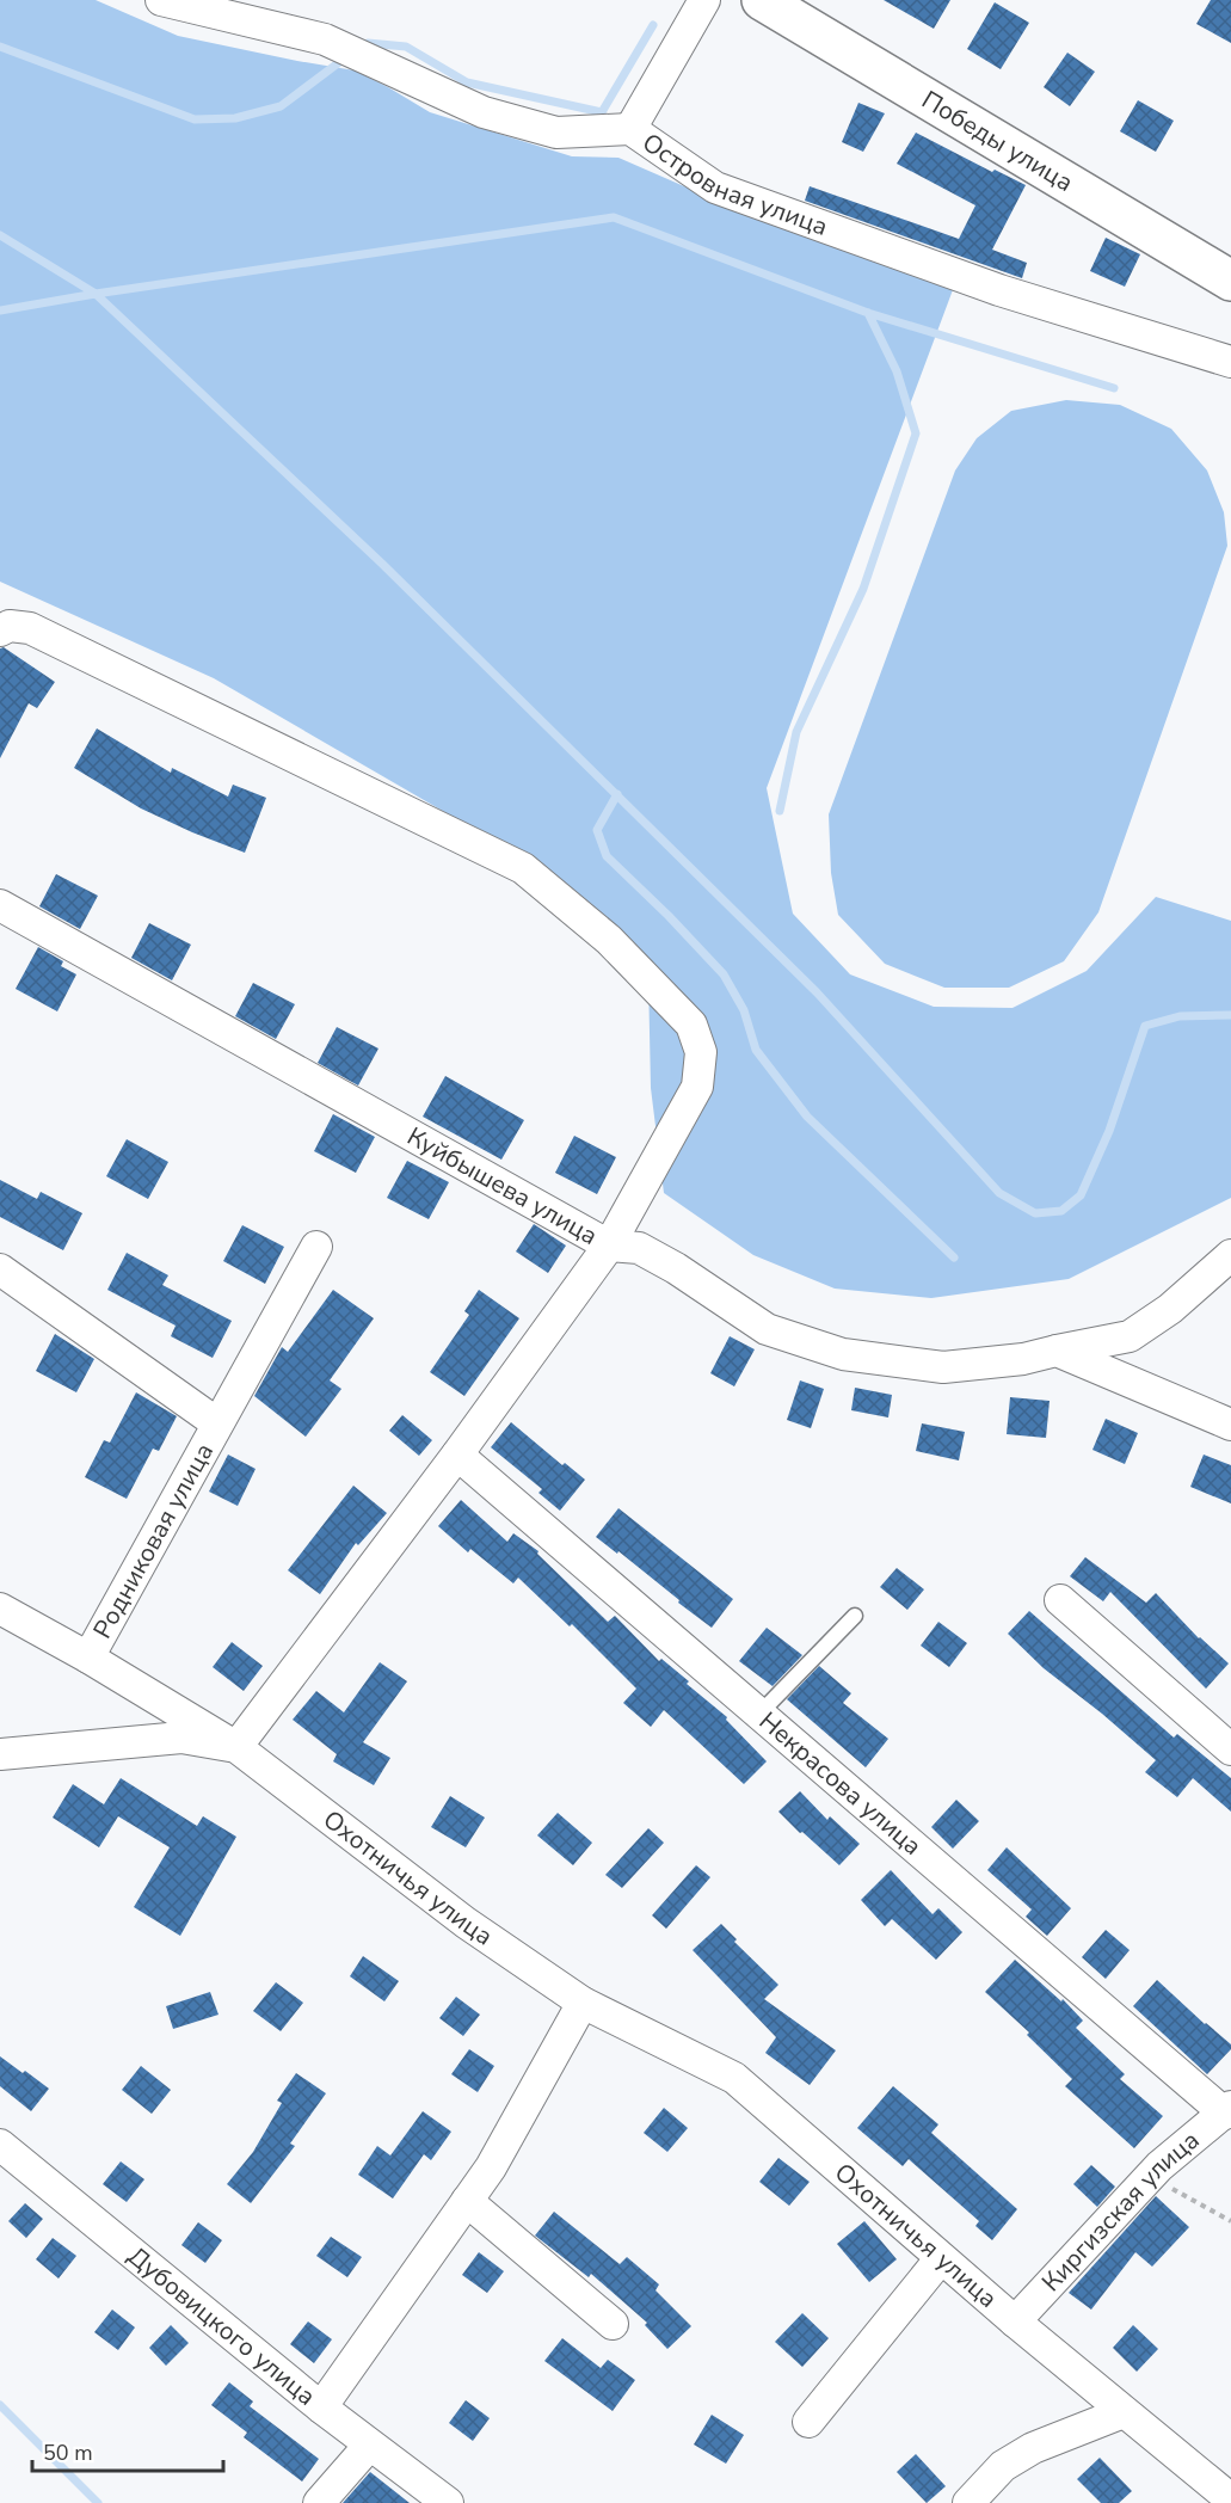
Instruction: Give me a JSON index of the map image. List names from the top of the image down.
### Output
{
  "streets": {
    "street": [
      "Победы улица",
      "Островная улица",
      "Куйбышева улица",
      "Родниковая улица",
      "Некрасова улица",
      "Охотничья улица",
      "Киргизская улица",
      "Дубовицкого улица"
    ]
  },
  "crossings": [
    ["Родниковая улица", "Охотничья улица"],
    ["Некрасова улица", "Киргизская улица"],
    ["Охотничья улица", "Киргизская улица"]
  ],
  "scale_bar": "50 m"
}
